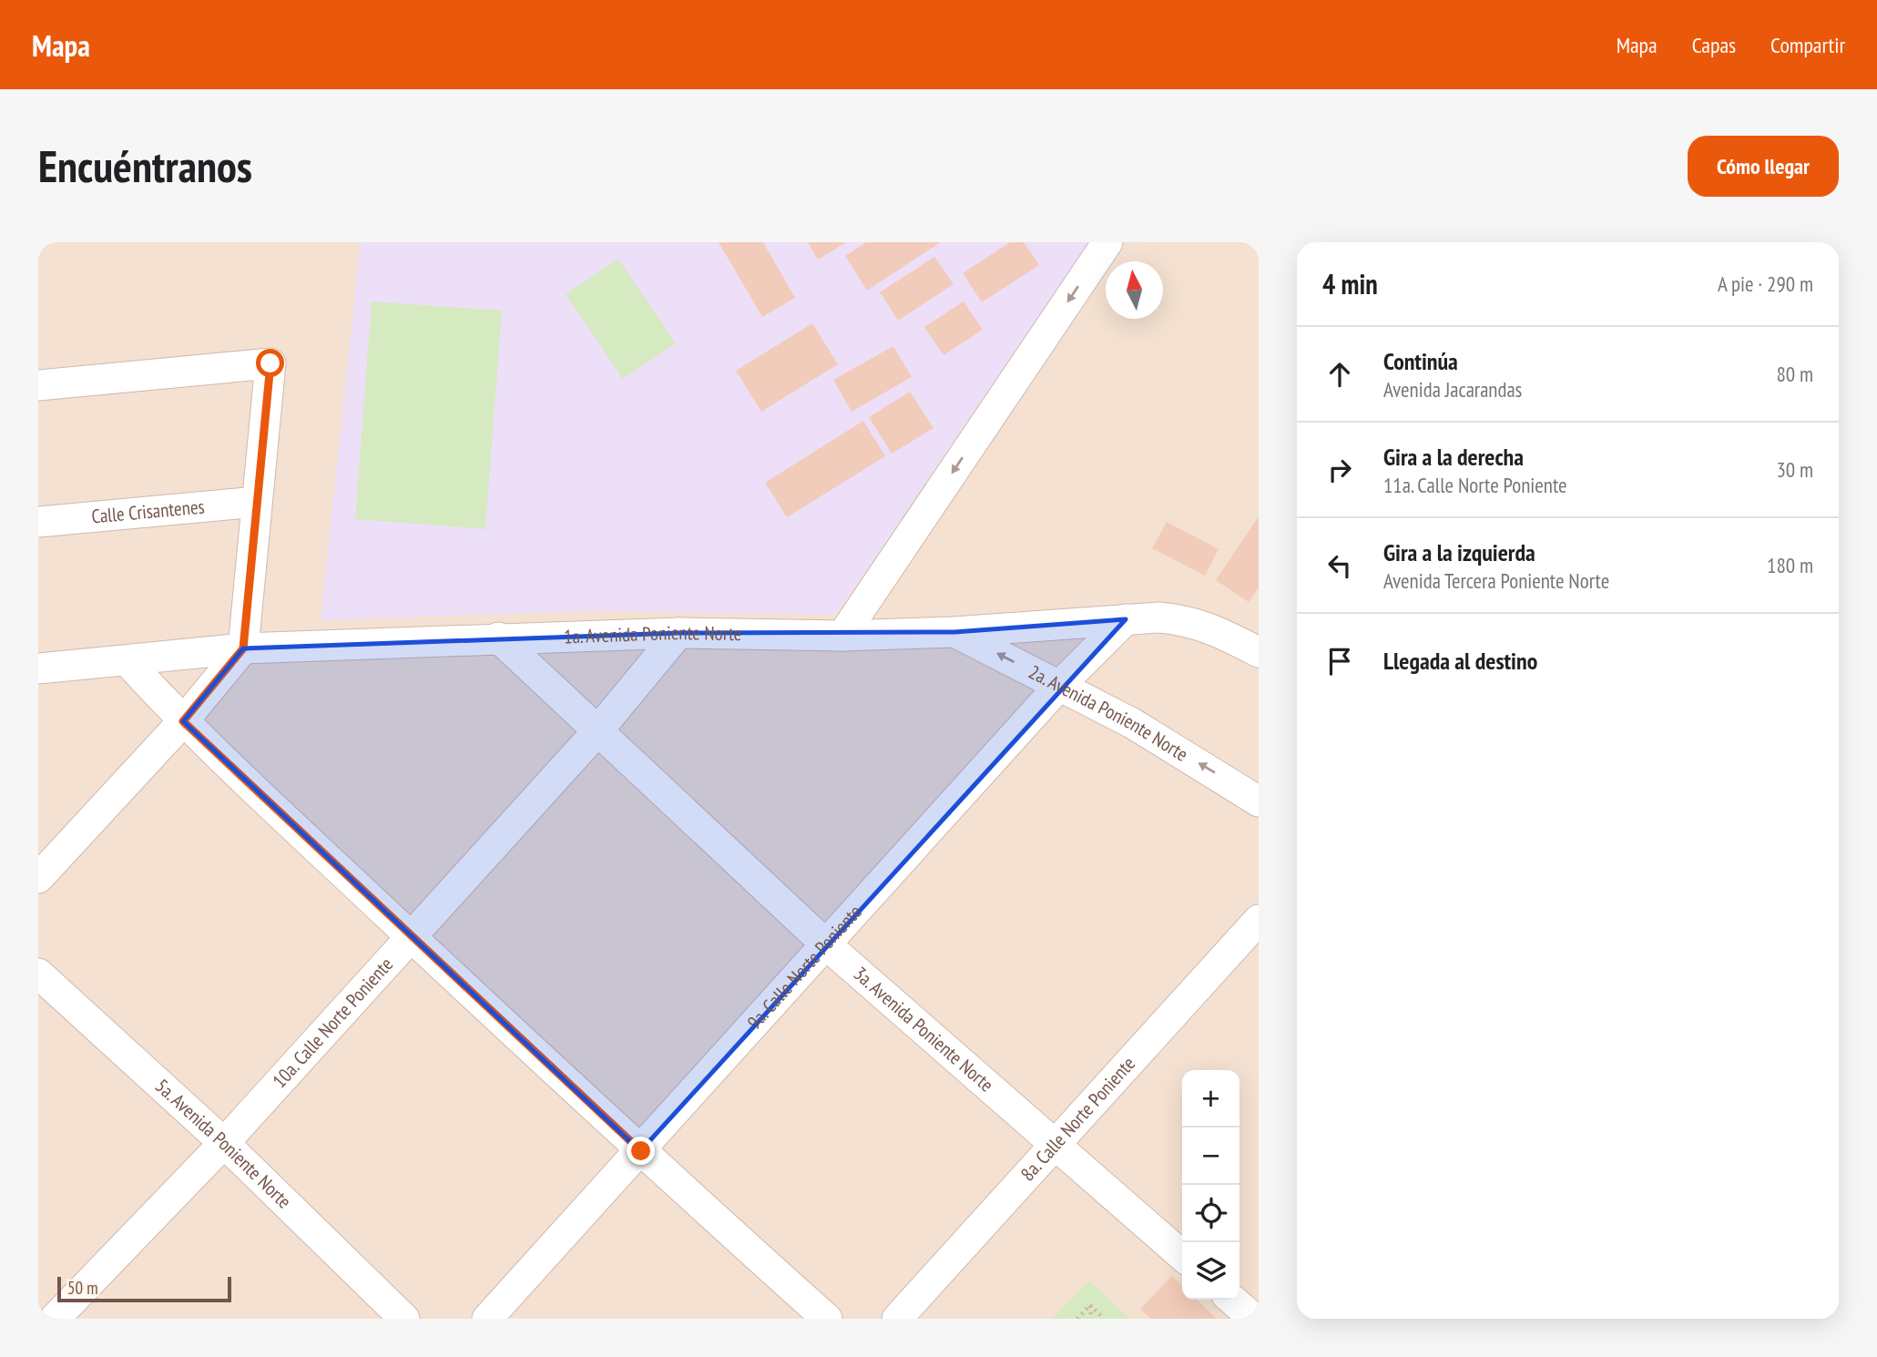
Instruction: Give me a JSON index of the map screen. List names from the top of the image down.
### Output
{
  "streets": {
    "street": [
      "Calle Crisantenes",
      "1a. Avenida Poniente Norte",
      "2a. Avenida Poniente Norte",
      "9a. Calle Norte Poniente",
      "10a. Calle Norte Poniente",
      "3a. Avenida Poniente Norte",
      "8a. Calle Norte Poniente",
      "5a. Avenida Poniente Norte"
    ]
  },
  "crossings": [
    ["1a. Avenida Poniente Norte", "2a. Avenida Poniente Norte"],
    ["1a. Avenida Poniente Norte", "9a. Calle Norte Poniente"],
    ["1a. Avenida Poniente Norte", "10a. Calle Norte Poniente"],
    ["1a. Avenida Poniente Norte", "3a. Avenida Poniente Norte"],
    ["2a. Avenida Poniente Norte", "9a. Calle Norte Poniente"],
    ["9a. Calle Norte Poniente", "3a. Avenida Poniente Norte"],
    ["10a. Calle Norte Poniente", "3a. Avenida Poniente Norte"],
    ["10a. Calle Norte Poniente", "5a. Avenida Poniente Norte"],
    ["3a. Avenida Poniente Norte", "8a. Calle Norte Poniente"]
  ],
  "one_way": ["2a. Avenida Poniente Norte"],
  "scale_bar": "50 m",
  "north": "top",
  "page": {
    "header": "Mapa",
    "nav": ["Mapa", "Capas", "Compartir"],
    "buttons": "Cómo llegar",
    "title": "Encuéntranos",
    "heading": ["4 min", "A pie · 290 m"],
    "list": [
      ["Continúa", "Avenida Jacarandas", "80 m"],
      ["Gira a la derecha", "11a. Calle Norte Poniente", "30 m"],
      ["Gira a la izquierda", "Avenida Tercera Poniente Norte", "180 m"],
      "Llegada al destino"
    ],
    "map_buttons": ["+", "−"],
    "scale": "50 m"
  }
}
